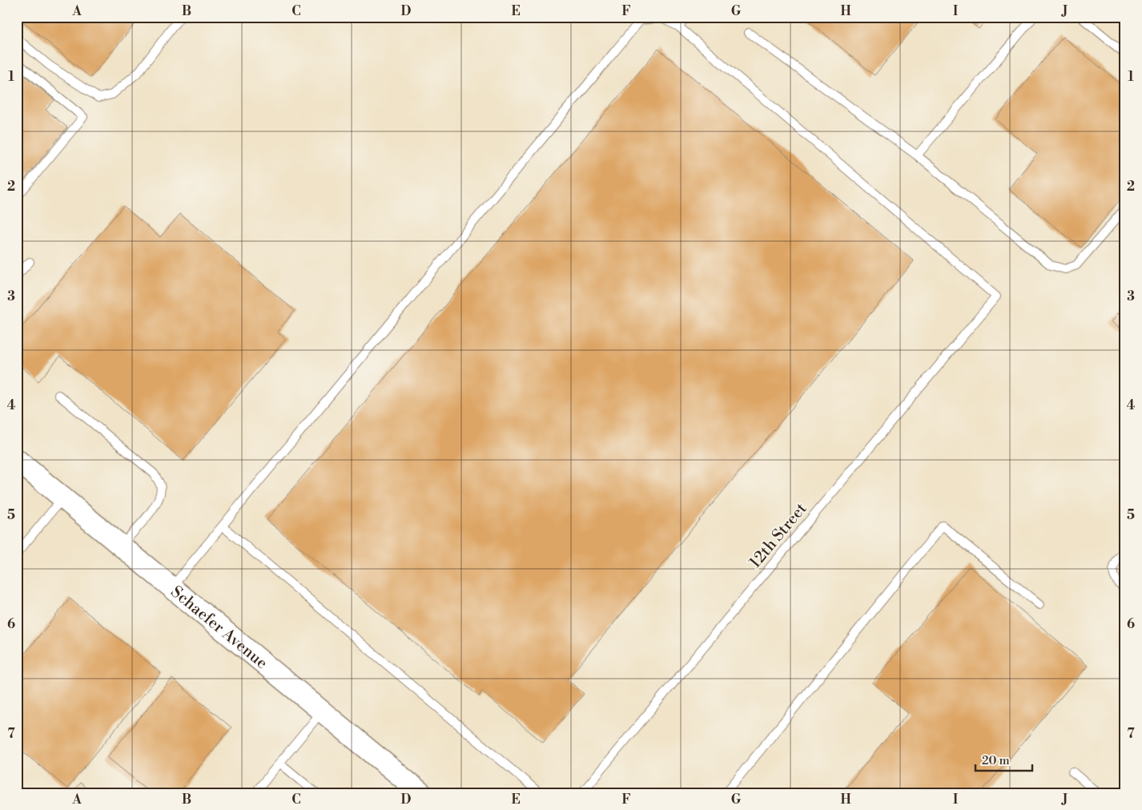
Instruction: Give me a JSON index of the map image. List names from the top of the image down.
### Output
{
  "streets": {
    "street": ["Schaefer Avenue"],
    "lane": ["12th Street"]
  },
  "scale_bar": "20 m",
  "grid": {
    "columns": [
      "A",
      "B",
      "C",
      "D",
      "E",
      "F",
      "G",
      "H",
      "I",
      "J"
    ],
    "rows": [
      "1",
      "2",
      "3",
      "4",
      "5",
      "6",
      "7"
    ]
  }
}
